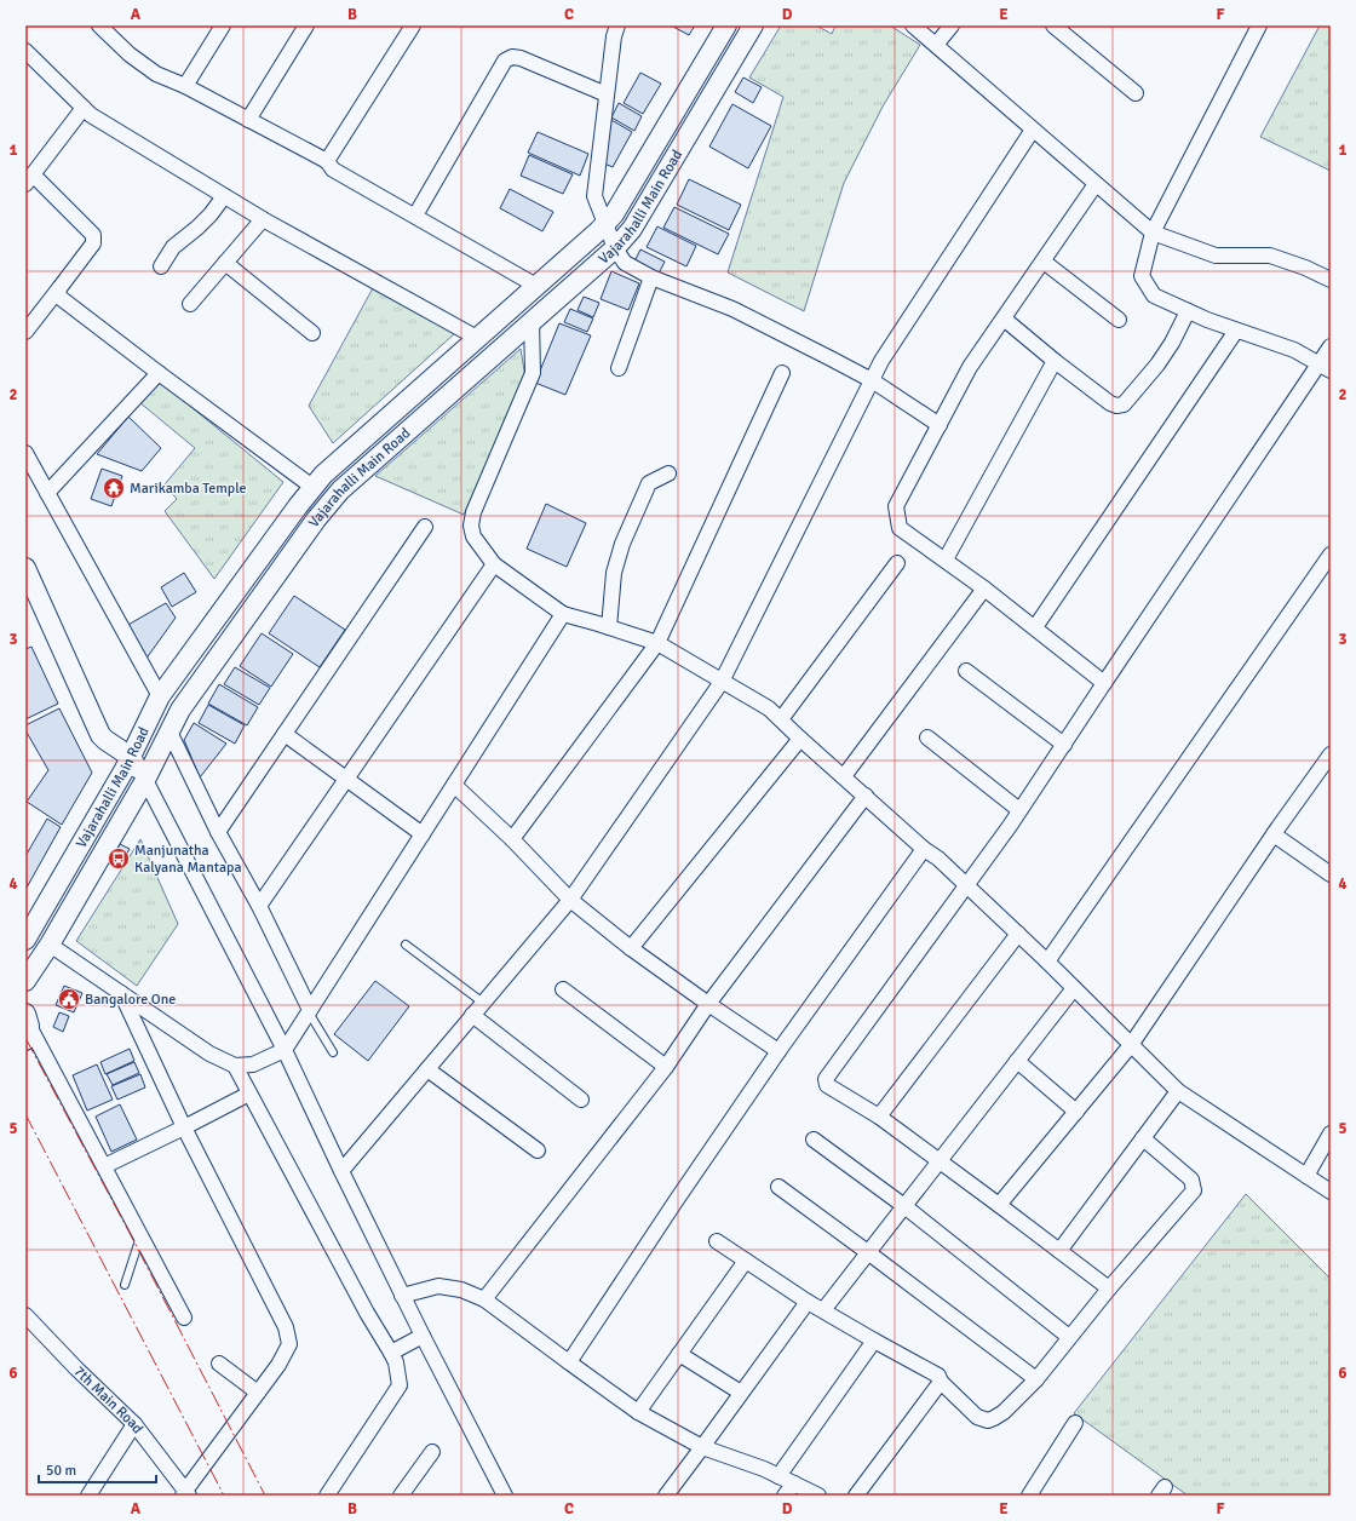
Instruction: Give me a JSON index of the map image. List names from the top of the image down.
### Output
{
  "streets": {
    "main road": ["Vajarahalli Main Road"],
    "street": ["7th Main Road"]
  },
  "places": {
    "temple": ["Marikamba Temple"],
    "bus stop": ["Manjunatha Kalyana Mantapa"],
    "public building": ["Bangalore One"]
  },
  "scale_bar": "50 m",
  "grid": {
    "columns": [
      "A",
      "B",
      "C",
      "D",
      "E",
      "F"
    ],
    "rows": [
      "1",
      "2",
      "3",
      "4",
      "5",
      "6"
    ]
  }
}
